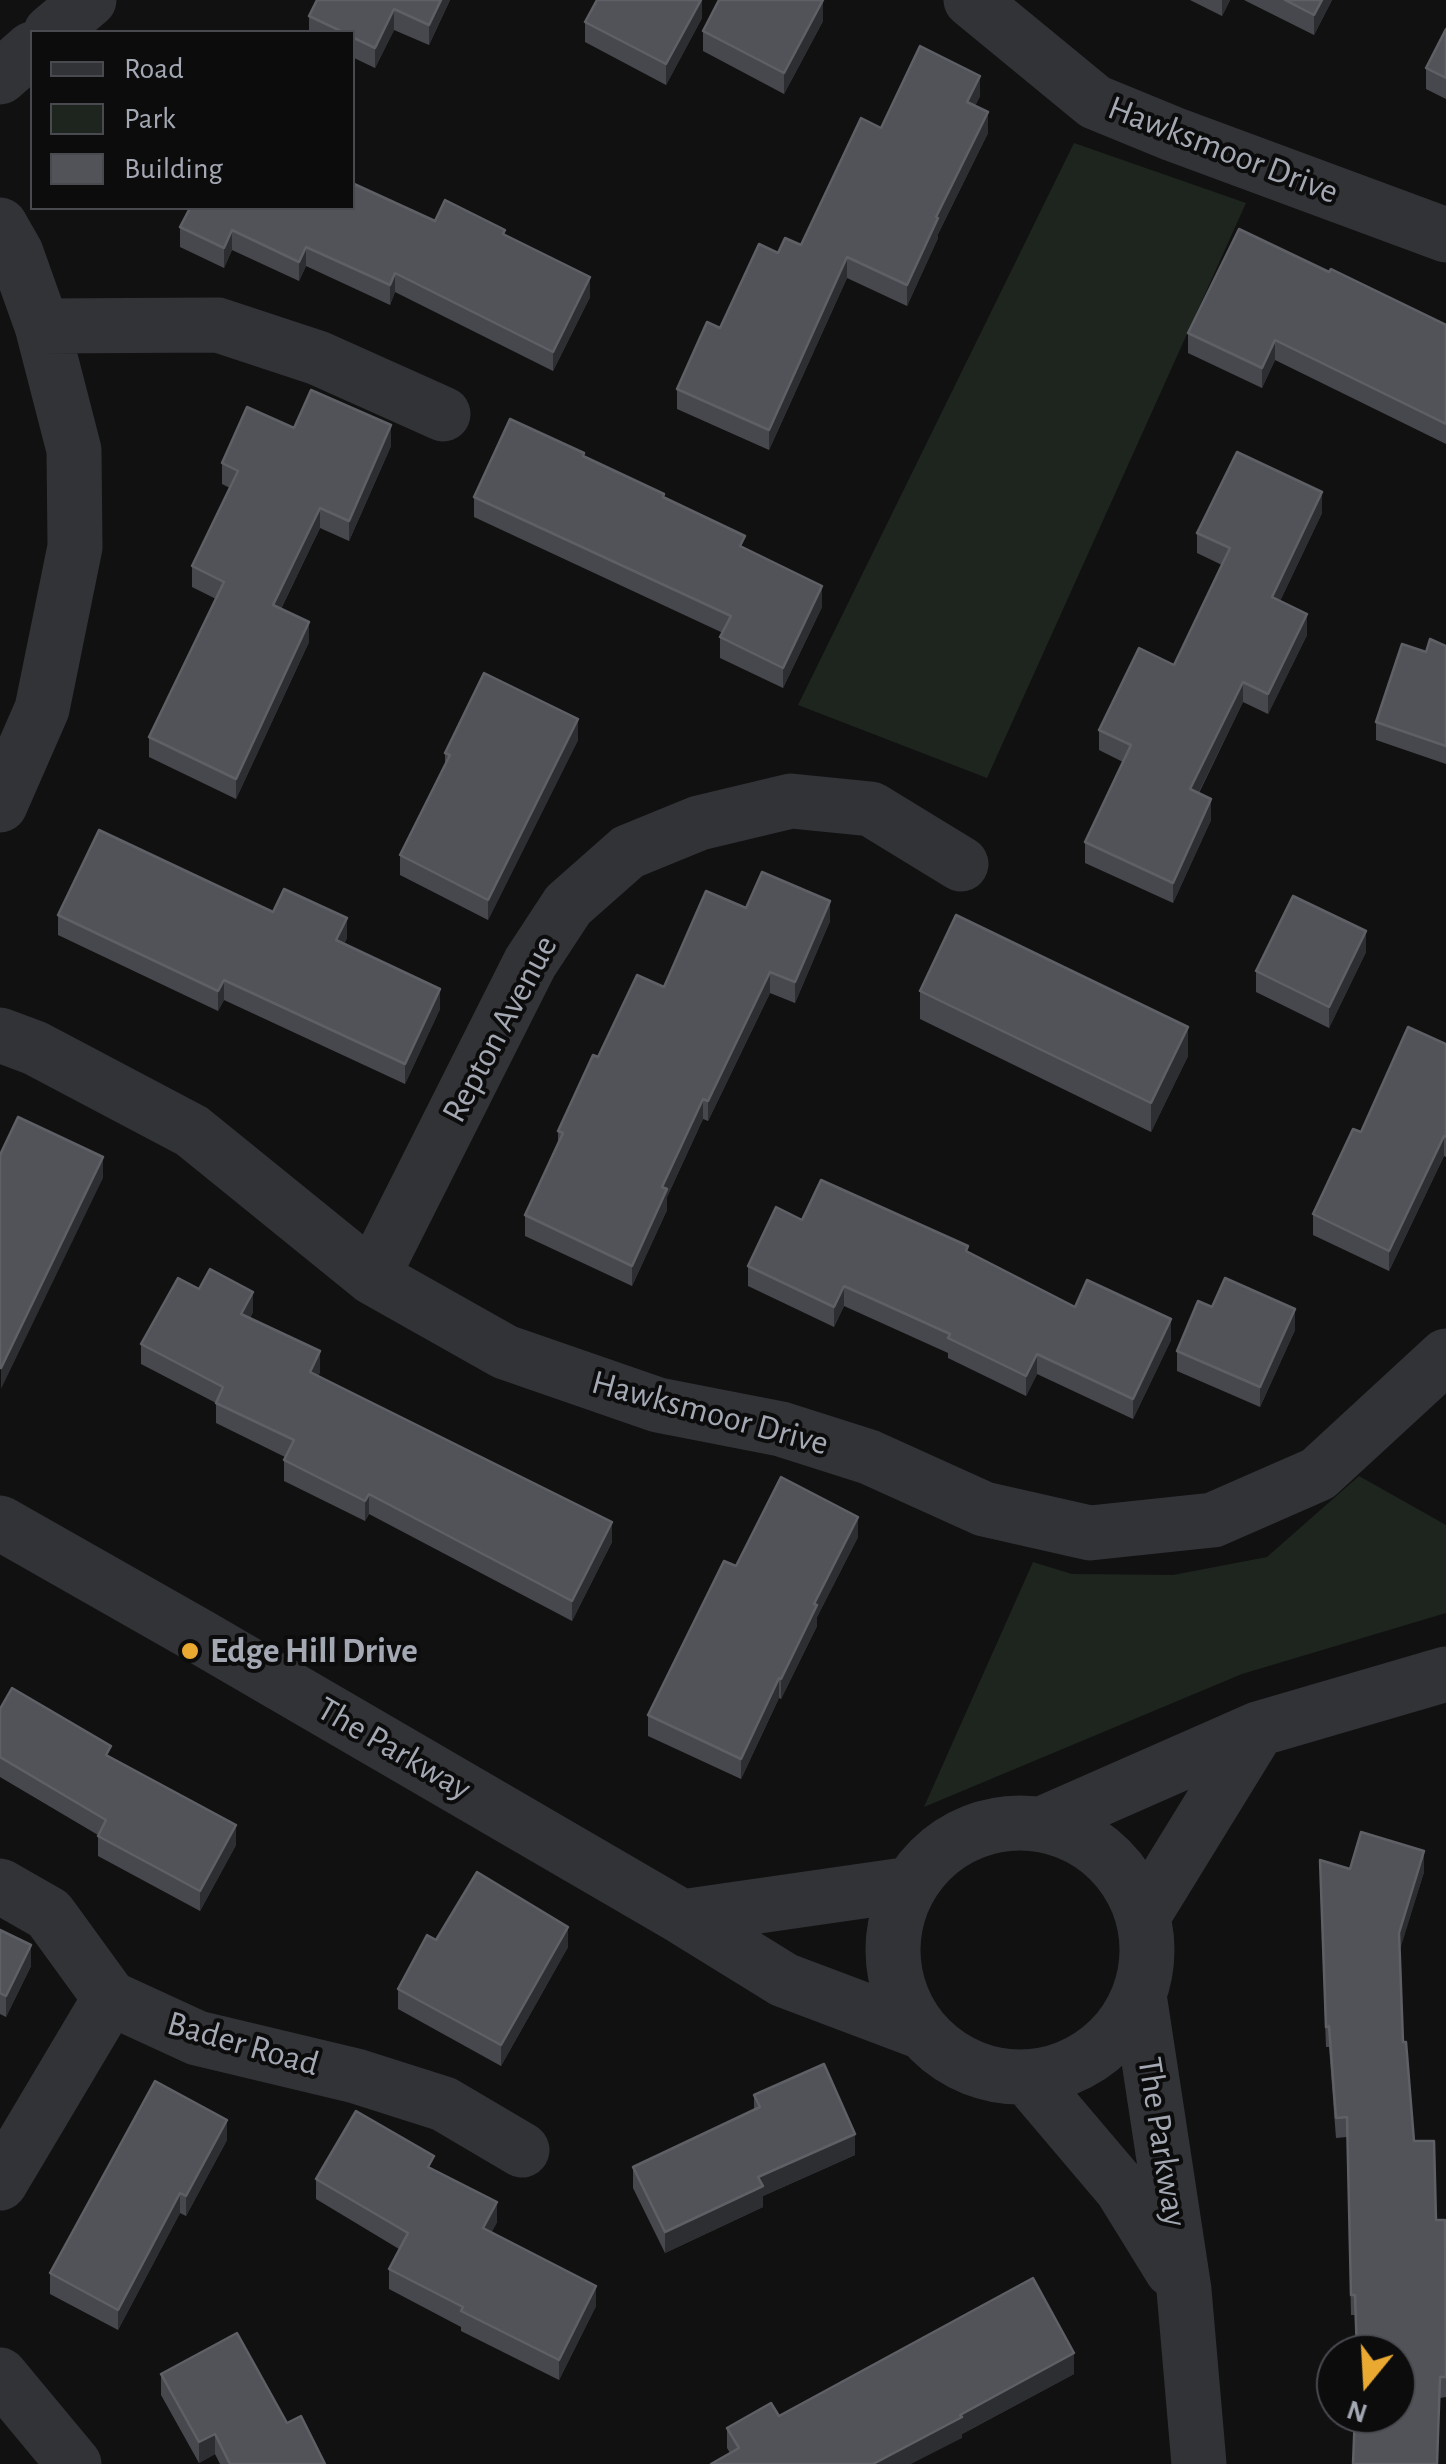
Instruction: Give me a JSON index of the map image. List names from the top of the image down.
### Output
{
  "streets": {
    "street": [
      "Hawksmoor Drive",
      "Repton Avenue",
      "The Parkway",
      "Bader Road"
    ]
  },
  "crossings": [
    ["Hawksmoor Drive", "Repton Avenue"]
  ],
  "places": ["Edge Hill Drive"],
  "legend": ["Road", "Park", "Building"],
  "north": "bottom"
}
